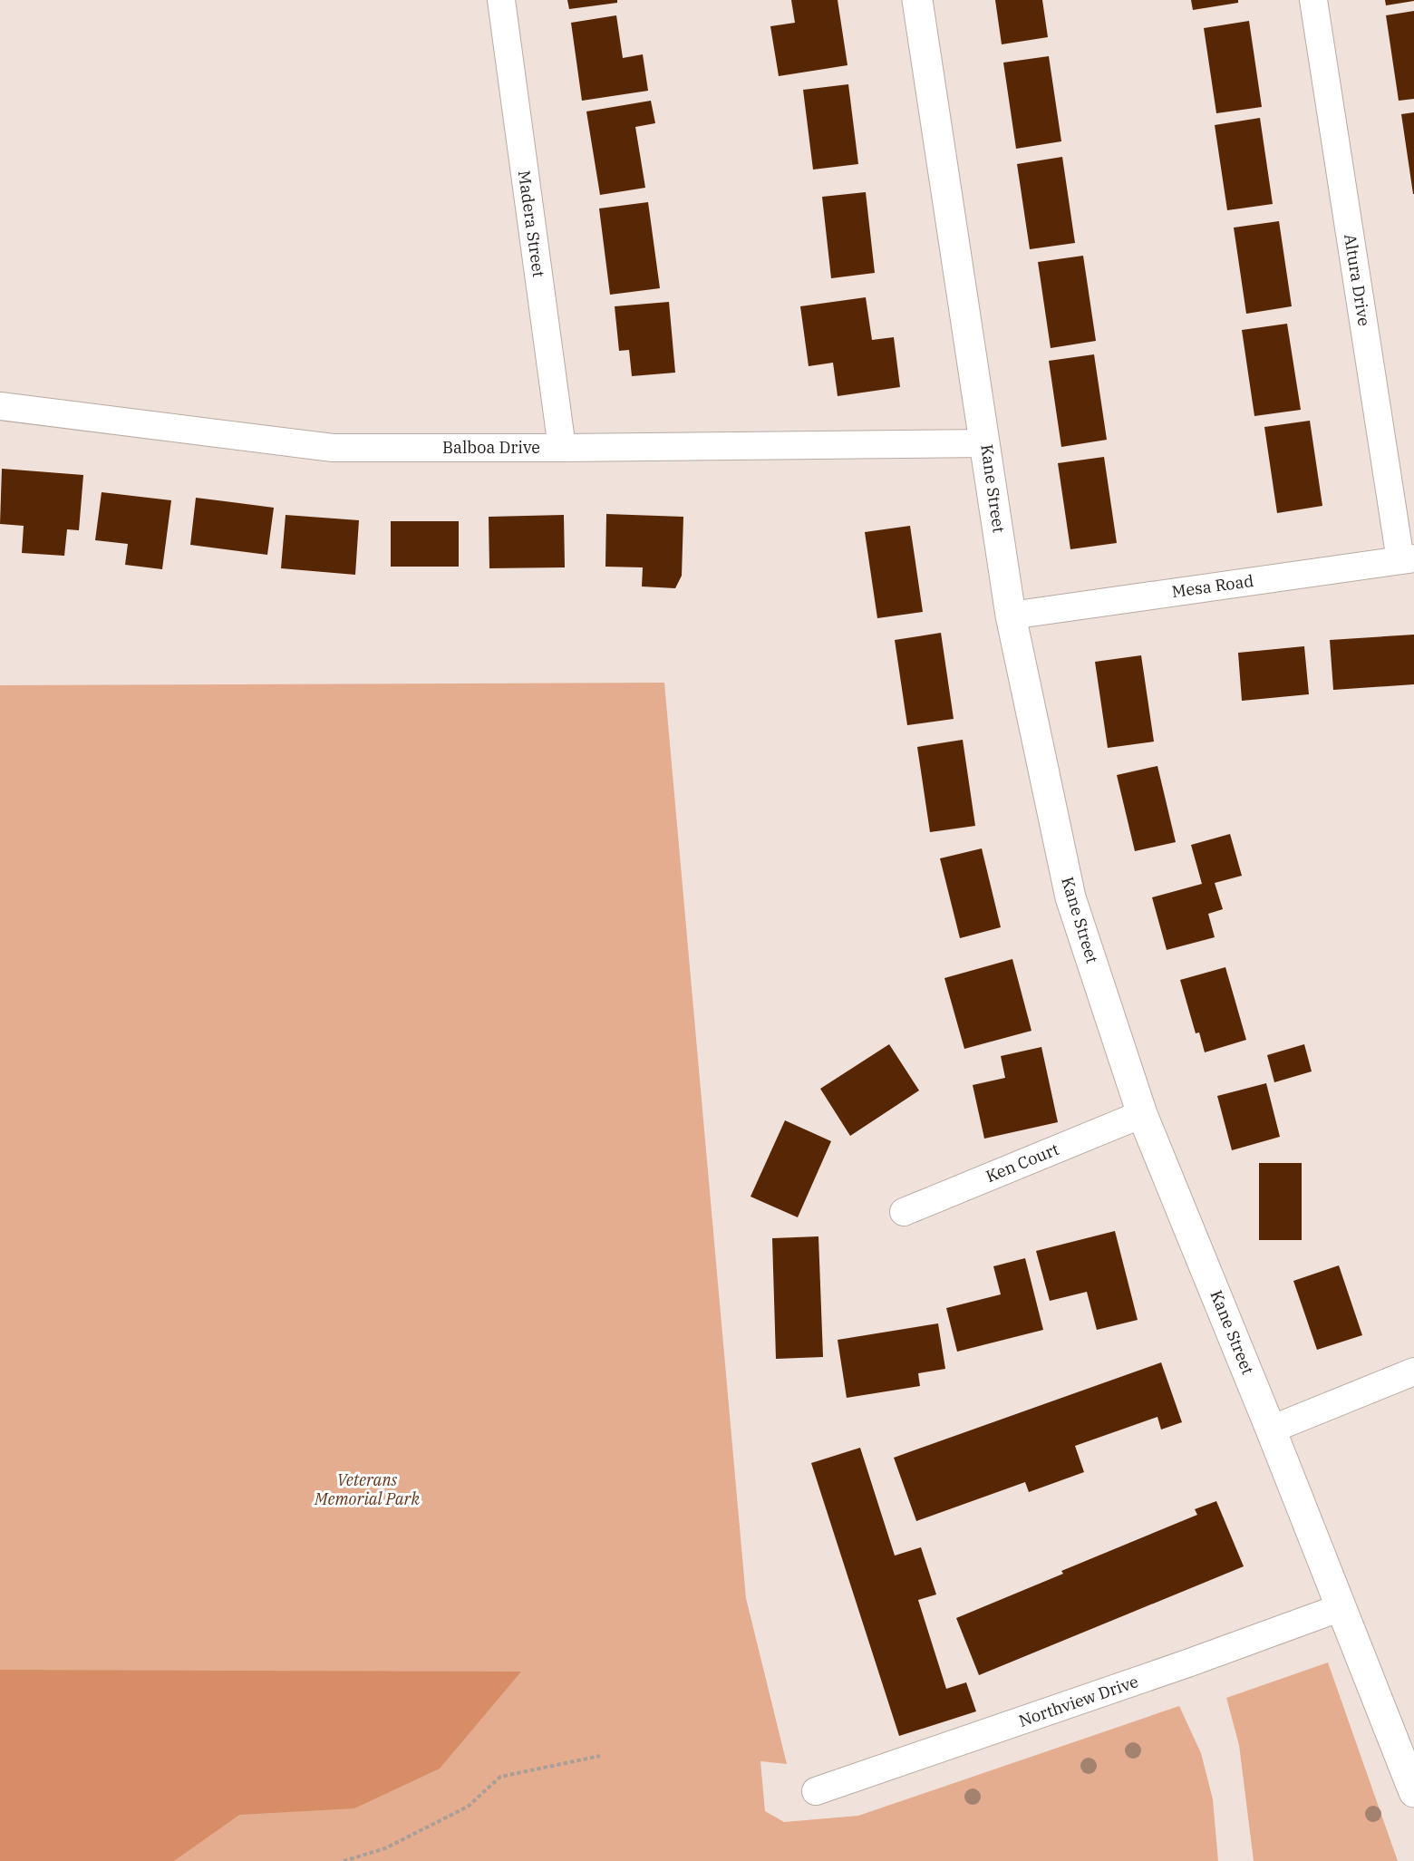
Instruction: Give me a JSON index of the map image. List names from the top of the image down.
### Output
{
  "streets": {
    "street": [
      "Madera Street",
      "Altura Drive",
      "Balboa Drive",
      "Kane Street",
      "Mesa Road",
      "Ken Court",
      "Northview Drive"
    ]
  },
  "crossings": [
    ["Madera Street", "Balboa Drive"],
    ["Altura Drive", "Mesa Road"],
    ["Balboa Drive", "Kane Street"],
    ["Kane Street", "Mesa Road"],
    ["Kane Street", "Ken Court"],
    ["Kane Street", "Northview Drive"]
  ],
  "parks": ["Veterans Memorial Park"]
}
